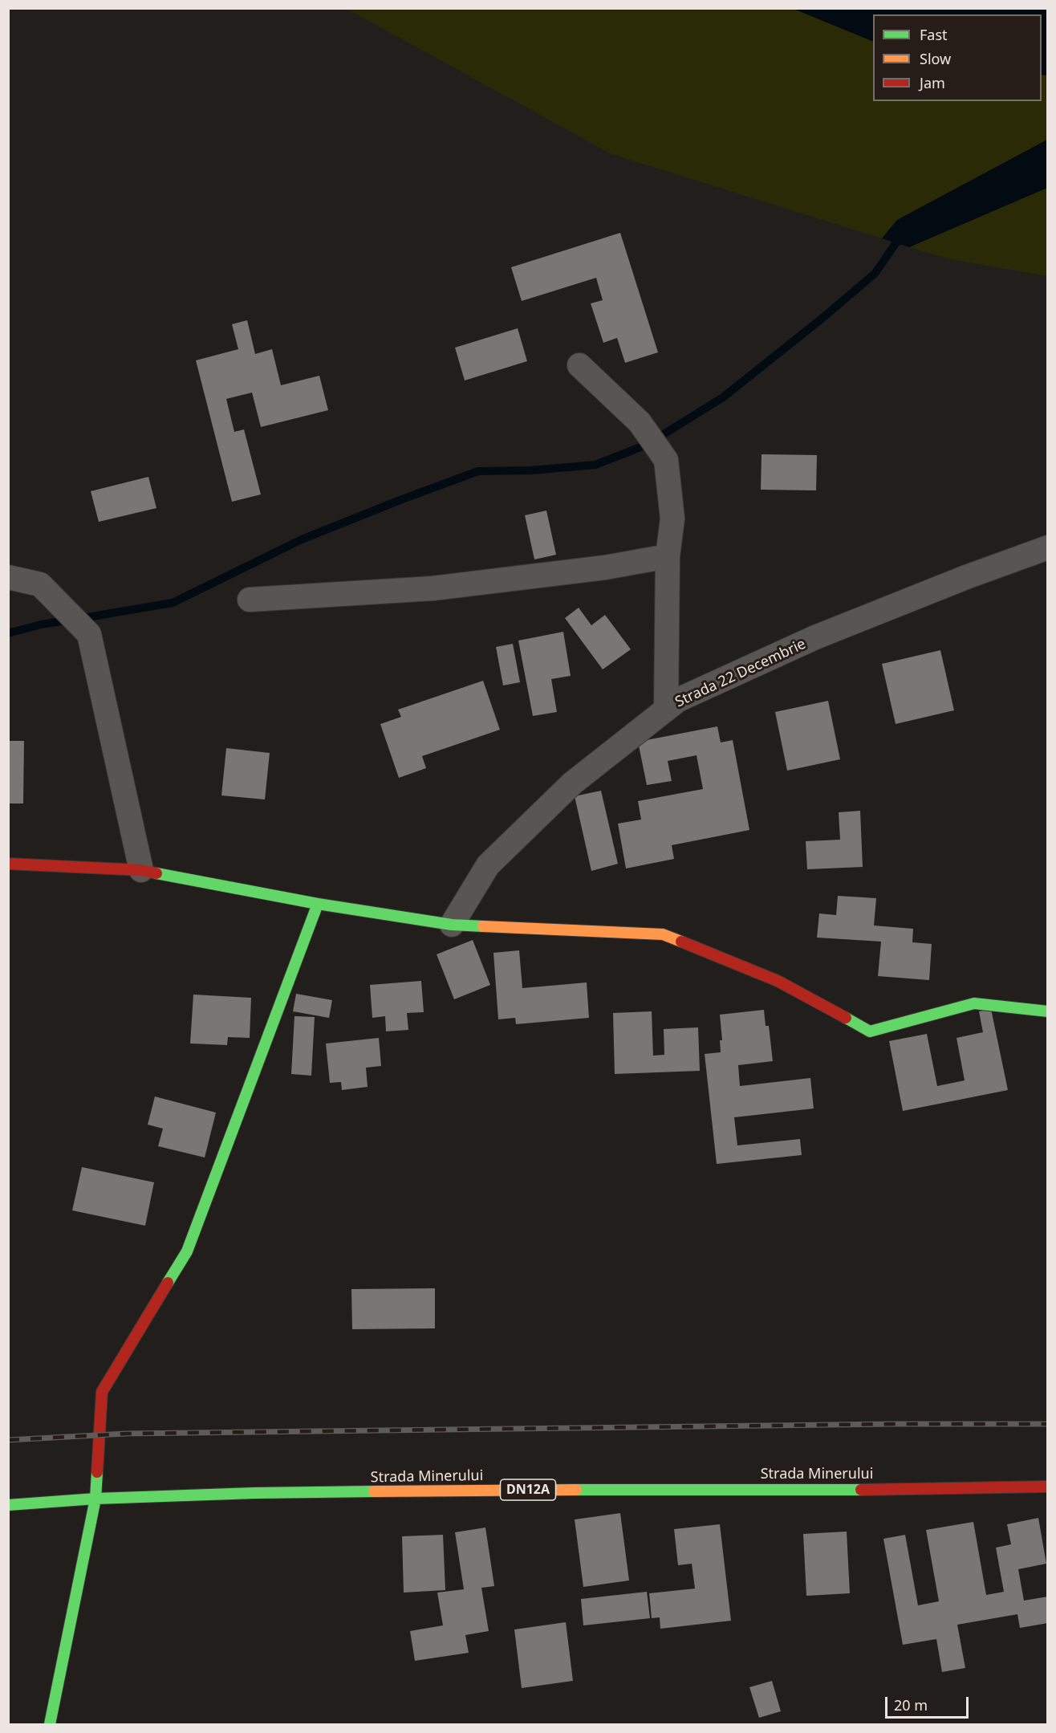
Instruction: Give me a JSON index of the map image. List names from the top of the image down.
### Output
{
  "streets": {
    "street": ["Strada 22 Decembrie", "Strada Minerului", "DN12A"]
  },
  "legend": ["Fast", "Slow", "Jam"],
  "scale_bar": "20 m"
}
